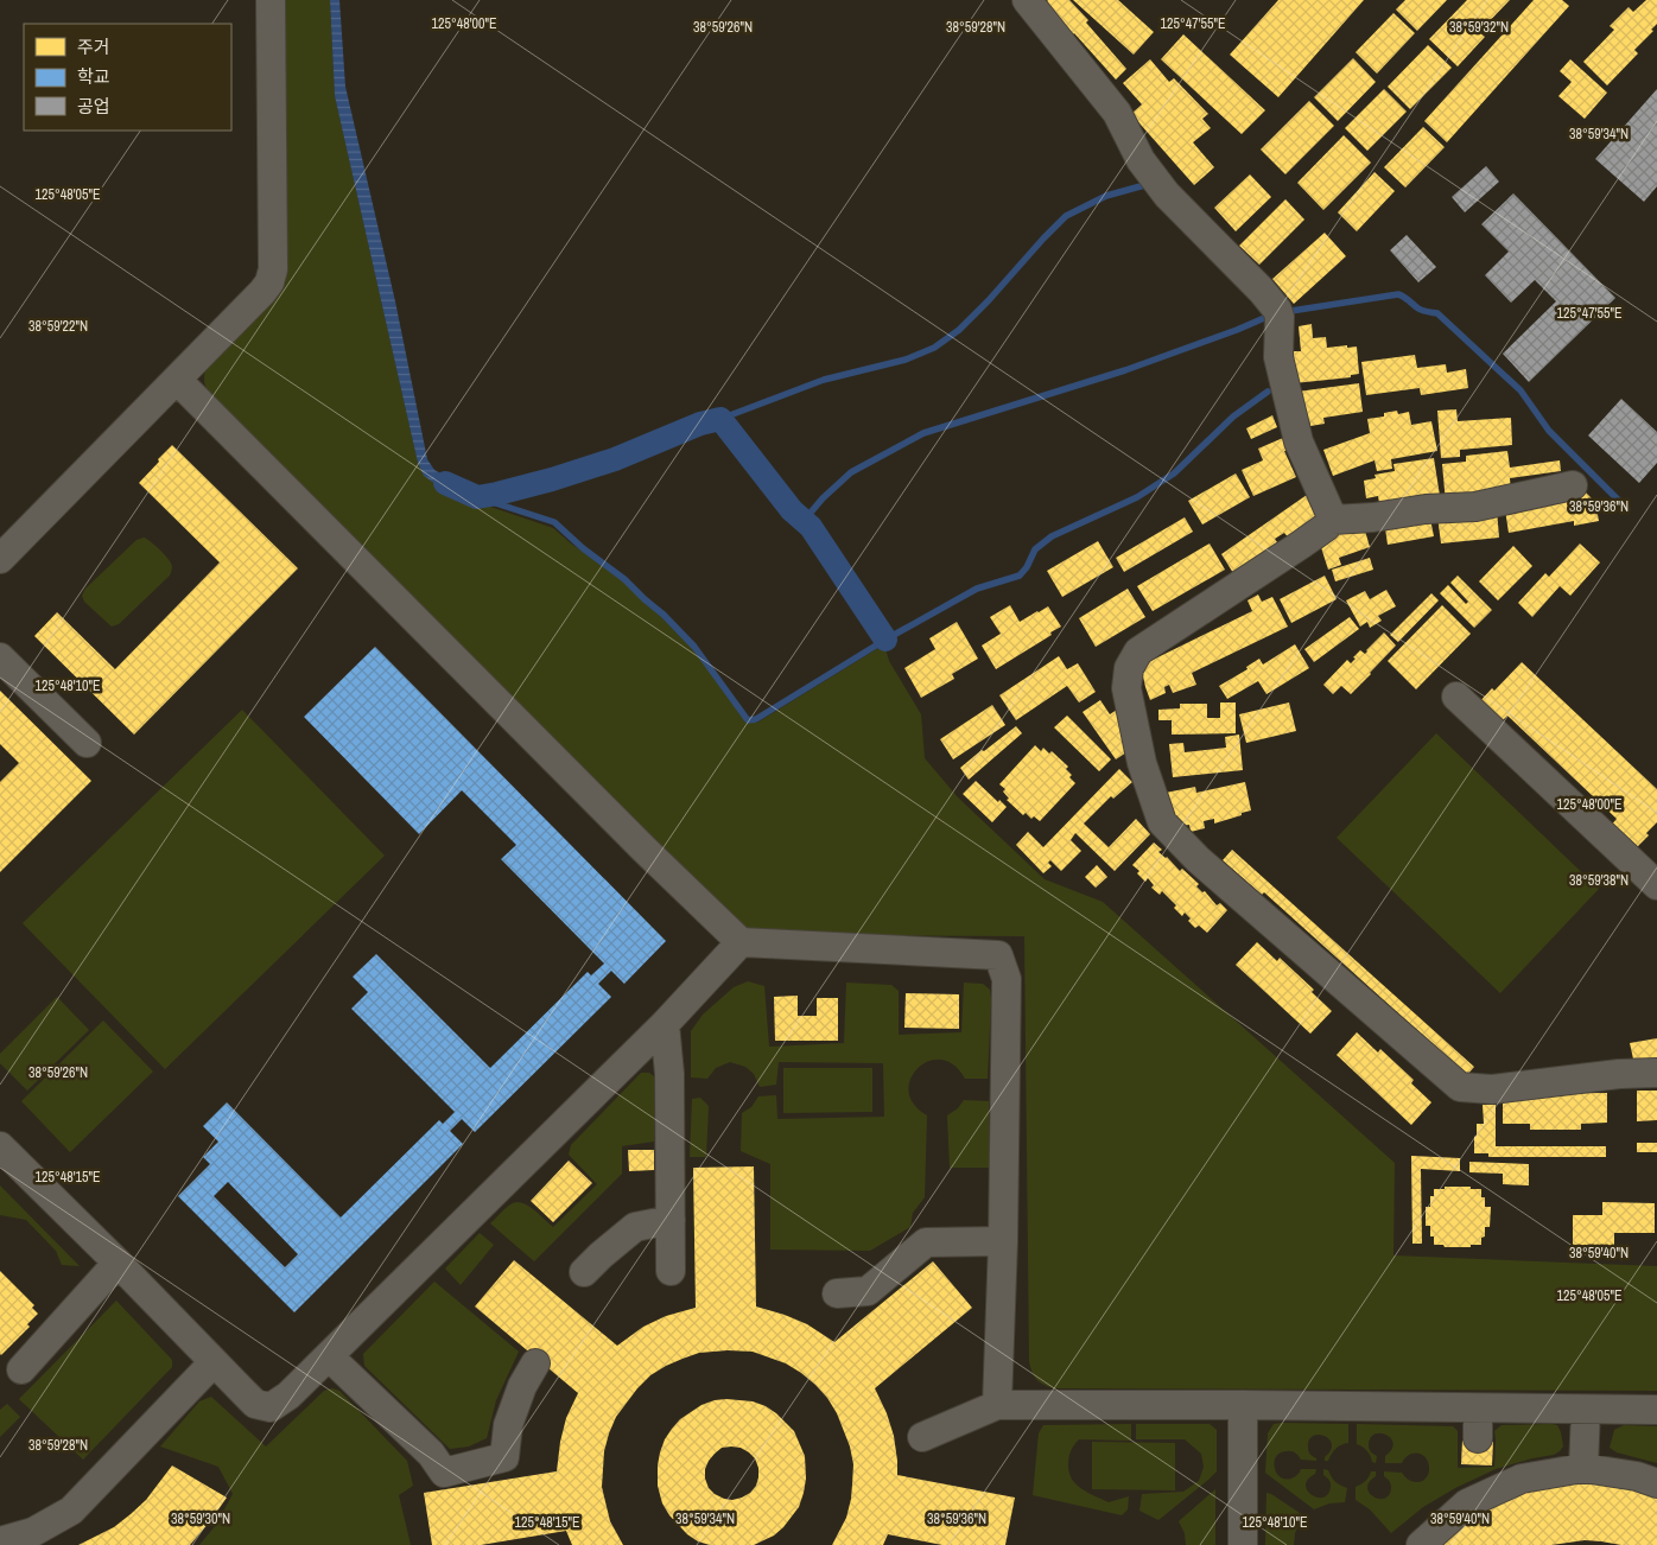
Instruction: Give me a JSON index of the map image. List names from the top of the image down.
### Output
{
  "legend": ["주거", "학교", "공업"],
  "coordinates": [
    "125°48'00\"E",
    "125°47'55\"E",
    "38°59'26\"N",
    "38°59'28\"N",
    "38°59'32\"N",
    "38°59'34\"N",
    "125°48'05\"E",
    "38°59'22\"N",
    "38°59'36\"N",
    "125°48'10\"E",
    "38°59'38\"N",
    "125°48'15\"E",
    "38°59'40\"N",
    "38°59'30\"N"
  ]
}
